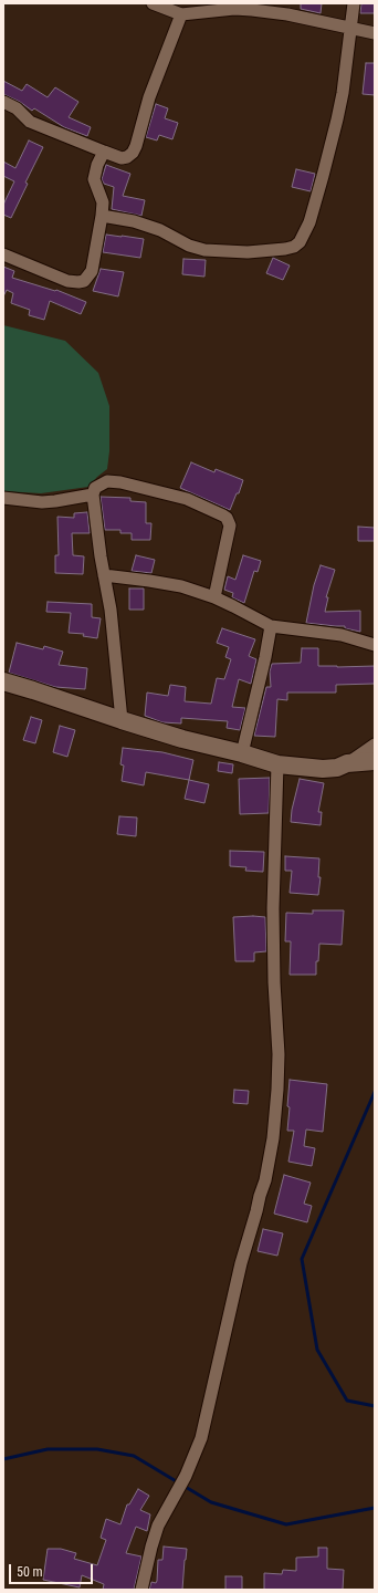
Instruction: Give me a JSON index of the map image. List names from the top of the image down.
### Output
{
  "scale_bar": "50 m"
}
